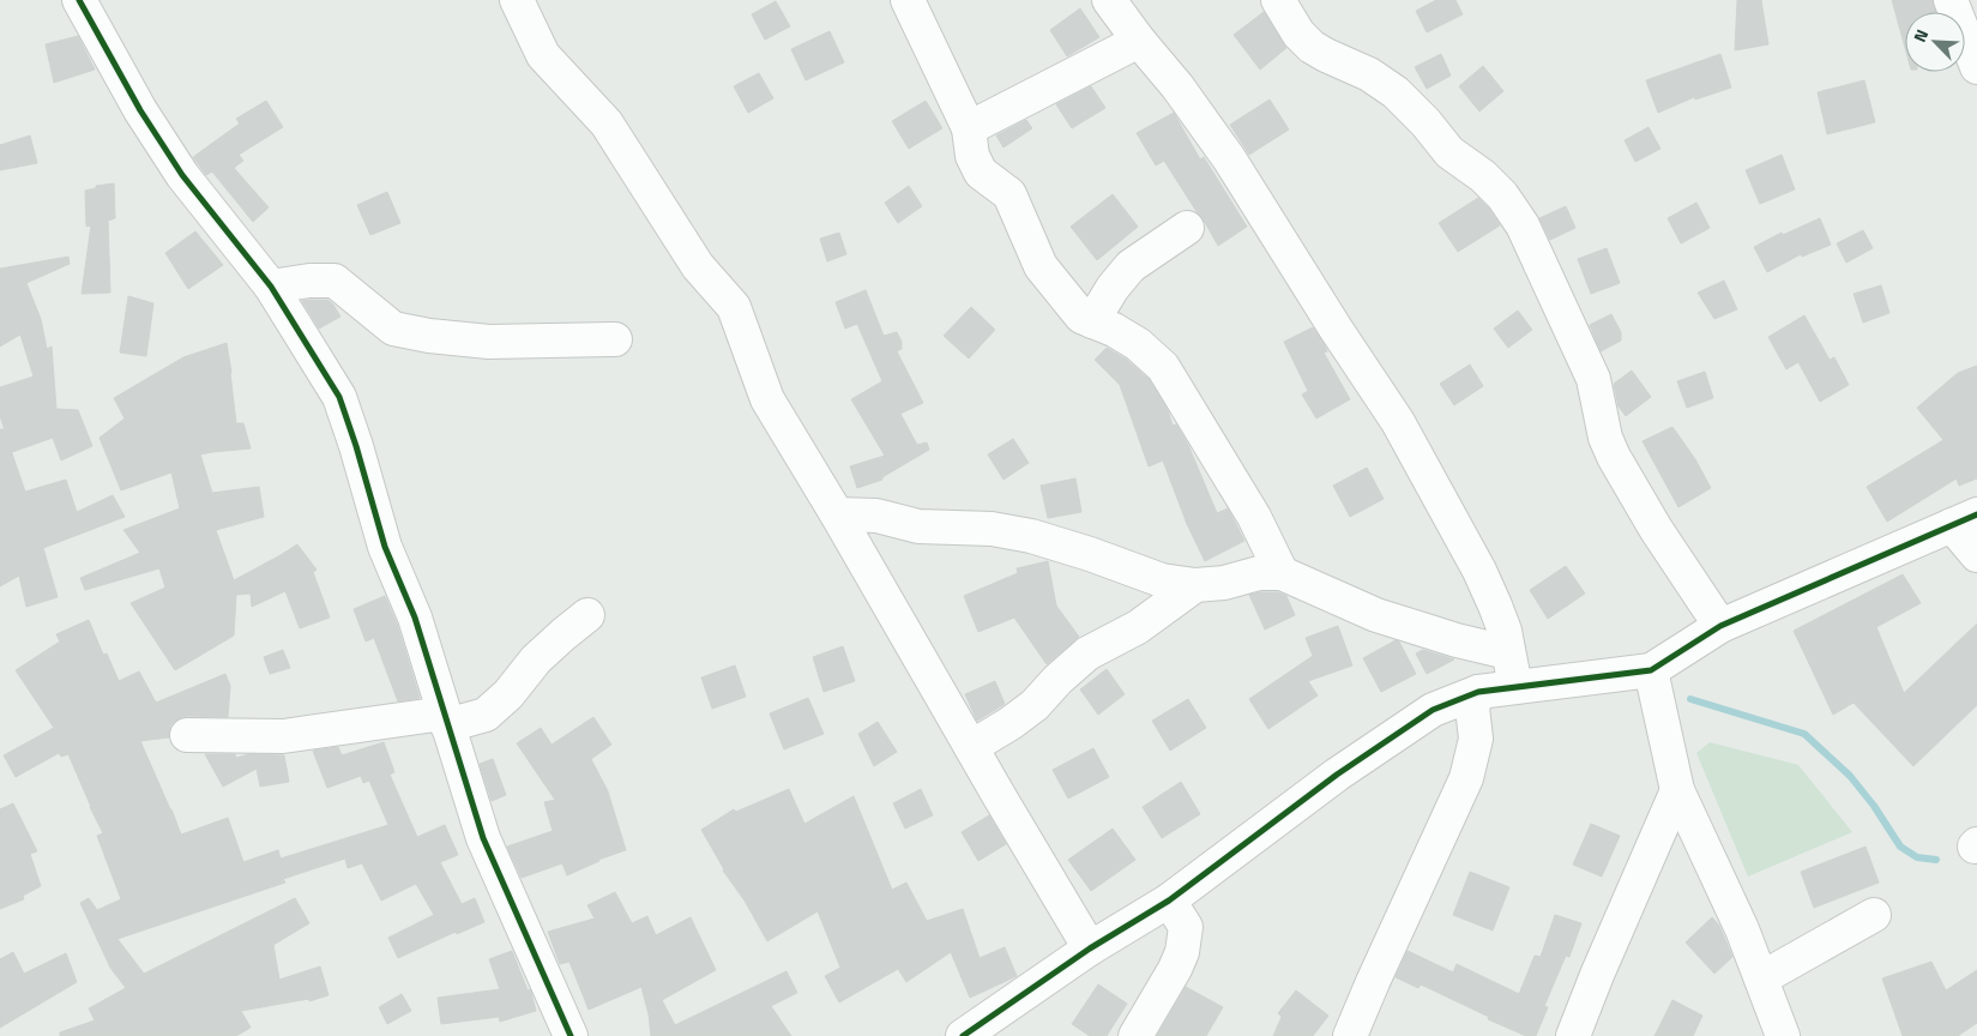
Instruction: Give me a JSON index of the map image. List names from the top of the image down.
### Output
{
  "north": "top left"
}
